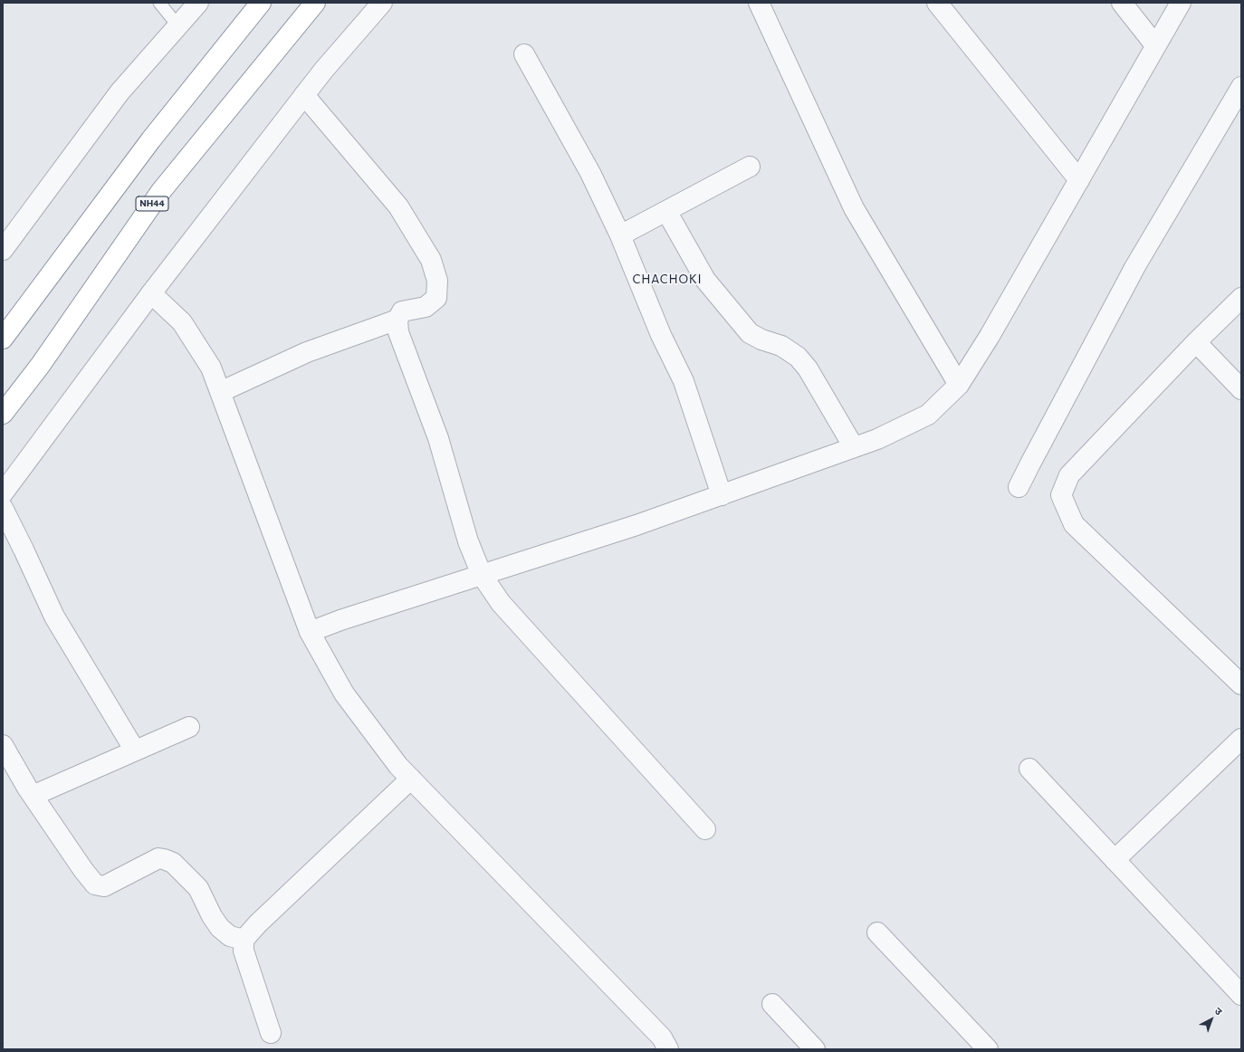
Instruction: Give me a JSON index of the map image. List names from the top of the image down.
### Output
{
  "streets": {
    "highway": ["NH44"]
  },
  "districts": ["CHACHOKI"],
  "north": "top right"
}
